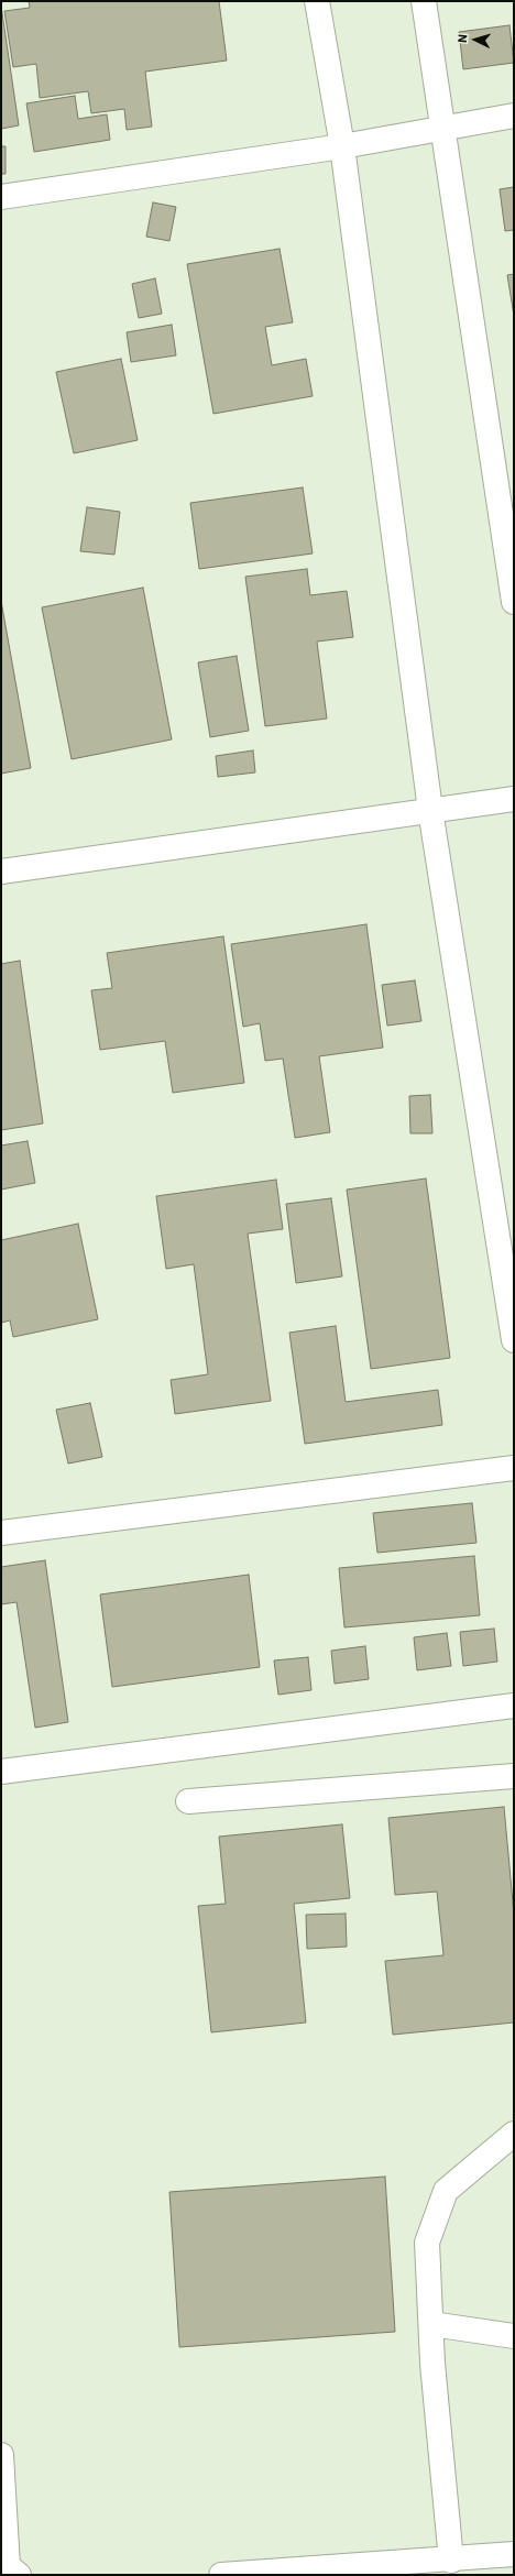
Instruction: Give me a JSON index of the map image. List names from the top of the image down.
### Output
{
  "north": "left"
}
